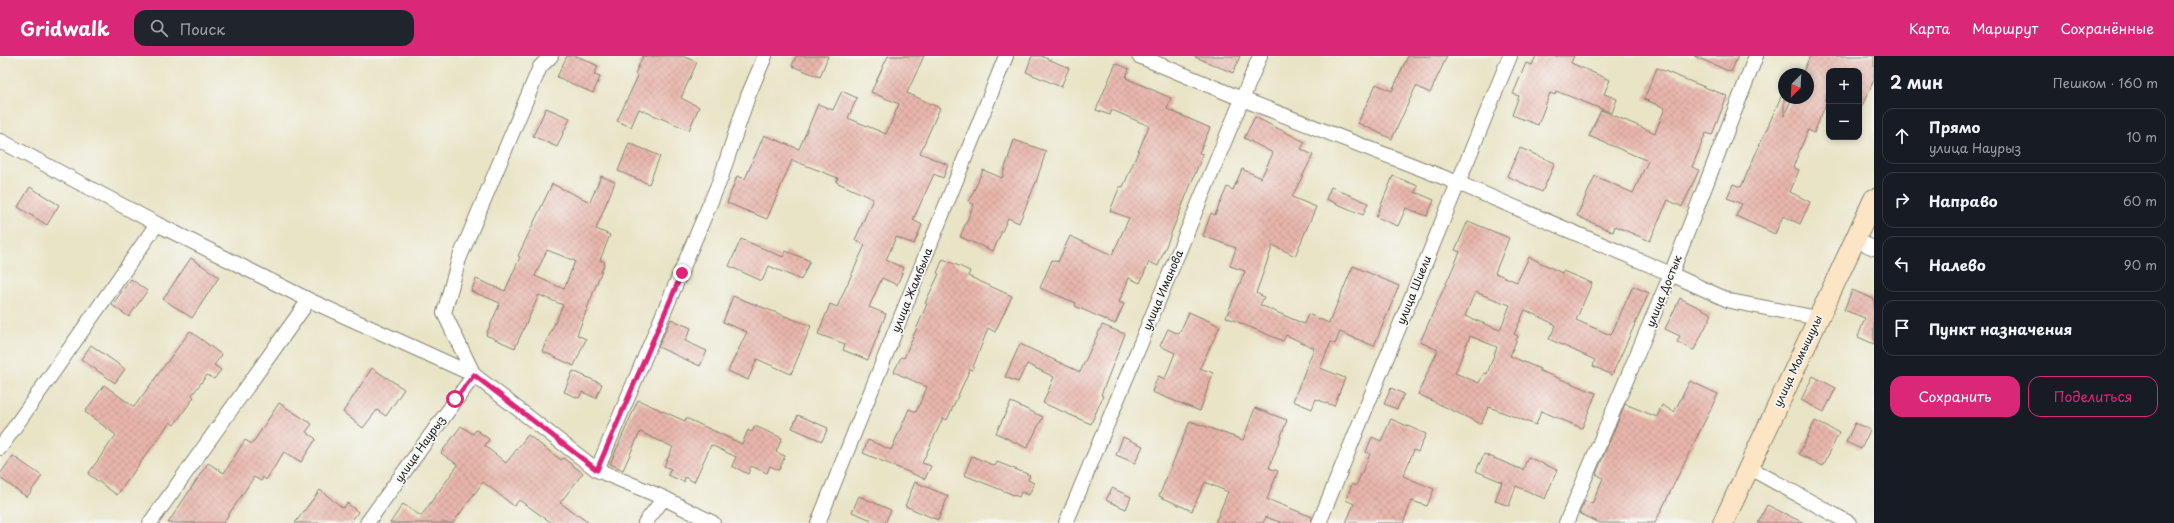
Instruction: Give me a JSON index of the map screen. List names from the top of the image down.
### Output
{
  "streets": {
    "street": [
      "улица Жамбыла",
      "улица Иманова",
      "улица Шиели",
      "улица Достык",
      "улица Момышулы",
      "улица Наурыз"
    ]
  },
  "north": "bottom left",
  "page": {
    "header": "Gridwalk",
    "search": "Поиск",
    "nav": ["Карта", "Маршрут", "Сохранённые"],
    "heading": ["2 мин", "Пешком · 160 m"],
    "map_buttons": ["+", "−"],
    "list": [
      ["Прямо", "улица Наурыз", "10 m"],
      ["Направо", "60 m"],
      ["Налево", "90 m"],
      "Пункт назначения"
    ],
    "buttons": ["Сохранить", "Поделиться"]
  }
}
